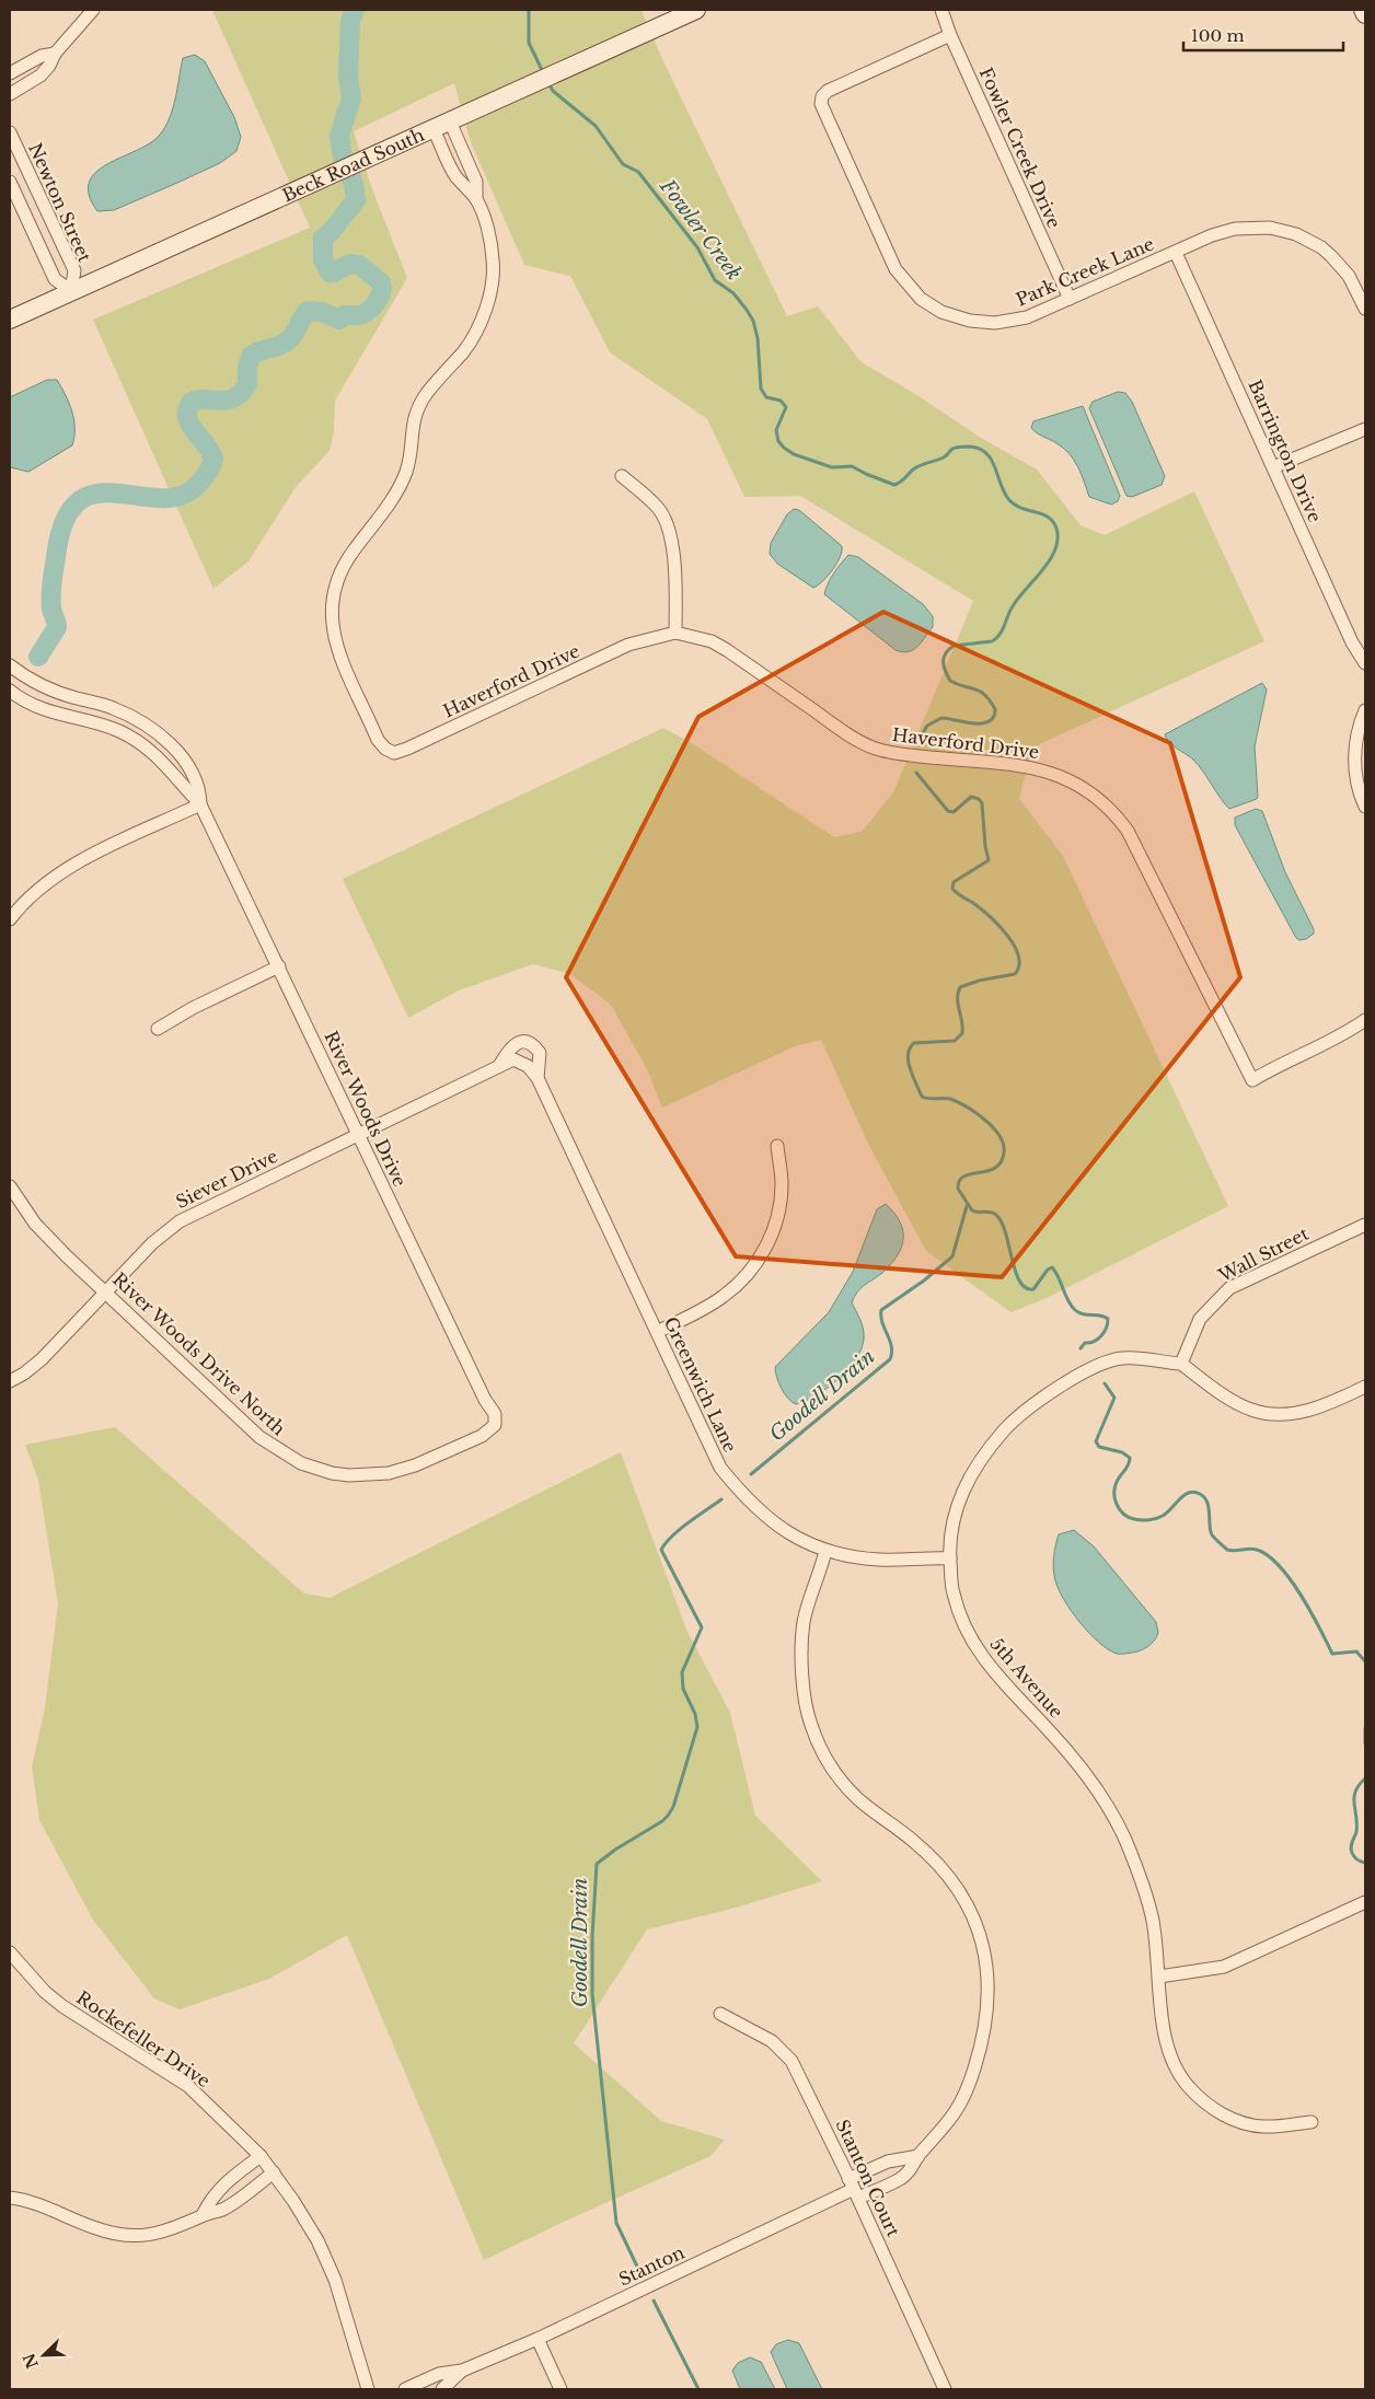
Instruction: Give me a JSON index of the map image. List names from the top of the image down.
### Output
{
  "streets": {
    "main road": ["Beck Road South"],
    "street": [
      "Fowler Creek Drive",
      "Newton Street",
      "Park Creek Lane",
      "Barrington Drive",
      "Haverford Drive",
      "River Woods Drive",
      "Siever Drive",
      "Wall Street",
      "River Woods Drive North",
      "Greenwich Lane",
      "5th Avenue",
      "Rockefeller Drive",
      "Stanton Court",
      "Stanton"
    ]
  },
  "crossings": [
    ["Fowler Creek Drive", "Park Creek Lane"],
    ["Beck Road South", "Newton Street"],
    ["Park Creek Lane", "Barrington Drive"],
    ["River Woods Drive", "Siever Drive"],
    ["River Woods Drive", "River Woods Drive North"],
    ["Siever Drive", "River Woods Drive North"],
    ["Siever Drive", "Greenwich Lane"],
    ["Wall Street", "5th Avenue"],
    ["Greenwich Lane", "5th Avenue"],
    ["Stanton Court", "Stanton"]
  ],
  "water": ["Fowler Creek", "Goodell Drain"],
  "scale_bar": "100 m",
  "north": "bottom left"
}
